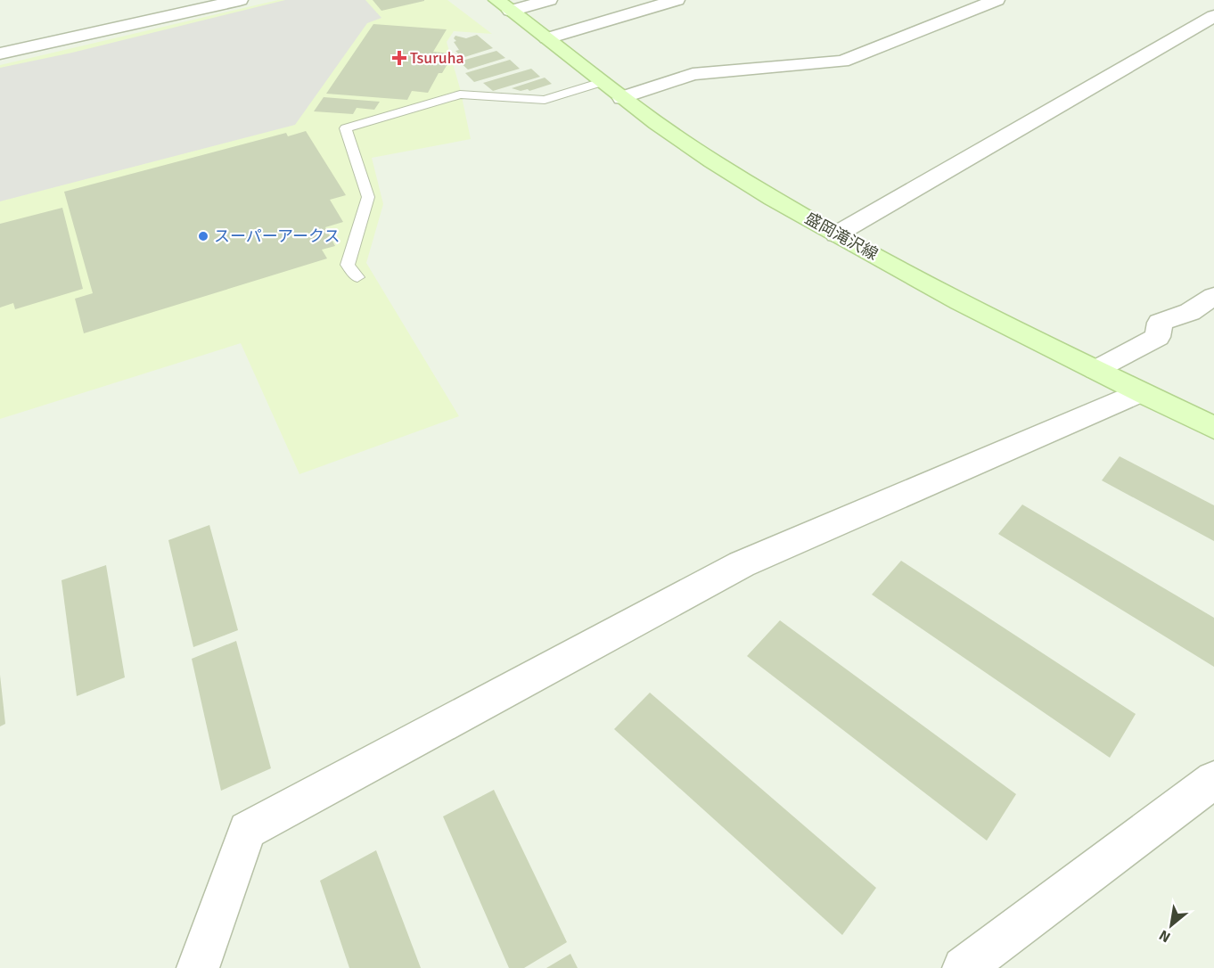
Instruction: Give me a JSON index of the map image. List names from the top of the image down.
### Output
{
  "streets": {
    "main road": ["盛岡滝沢線"]
  },
  "places": {
    "health": ["Tsuruha"],
    "other": ["スーパーアークス"]
  },
  "north": "bottom left"
}
